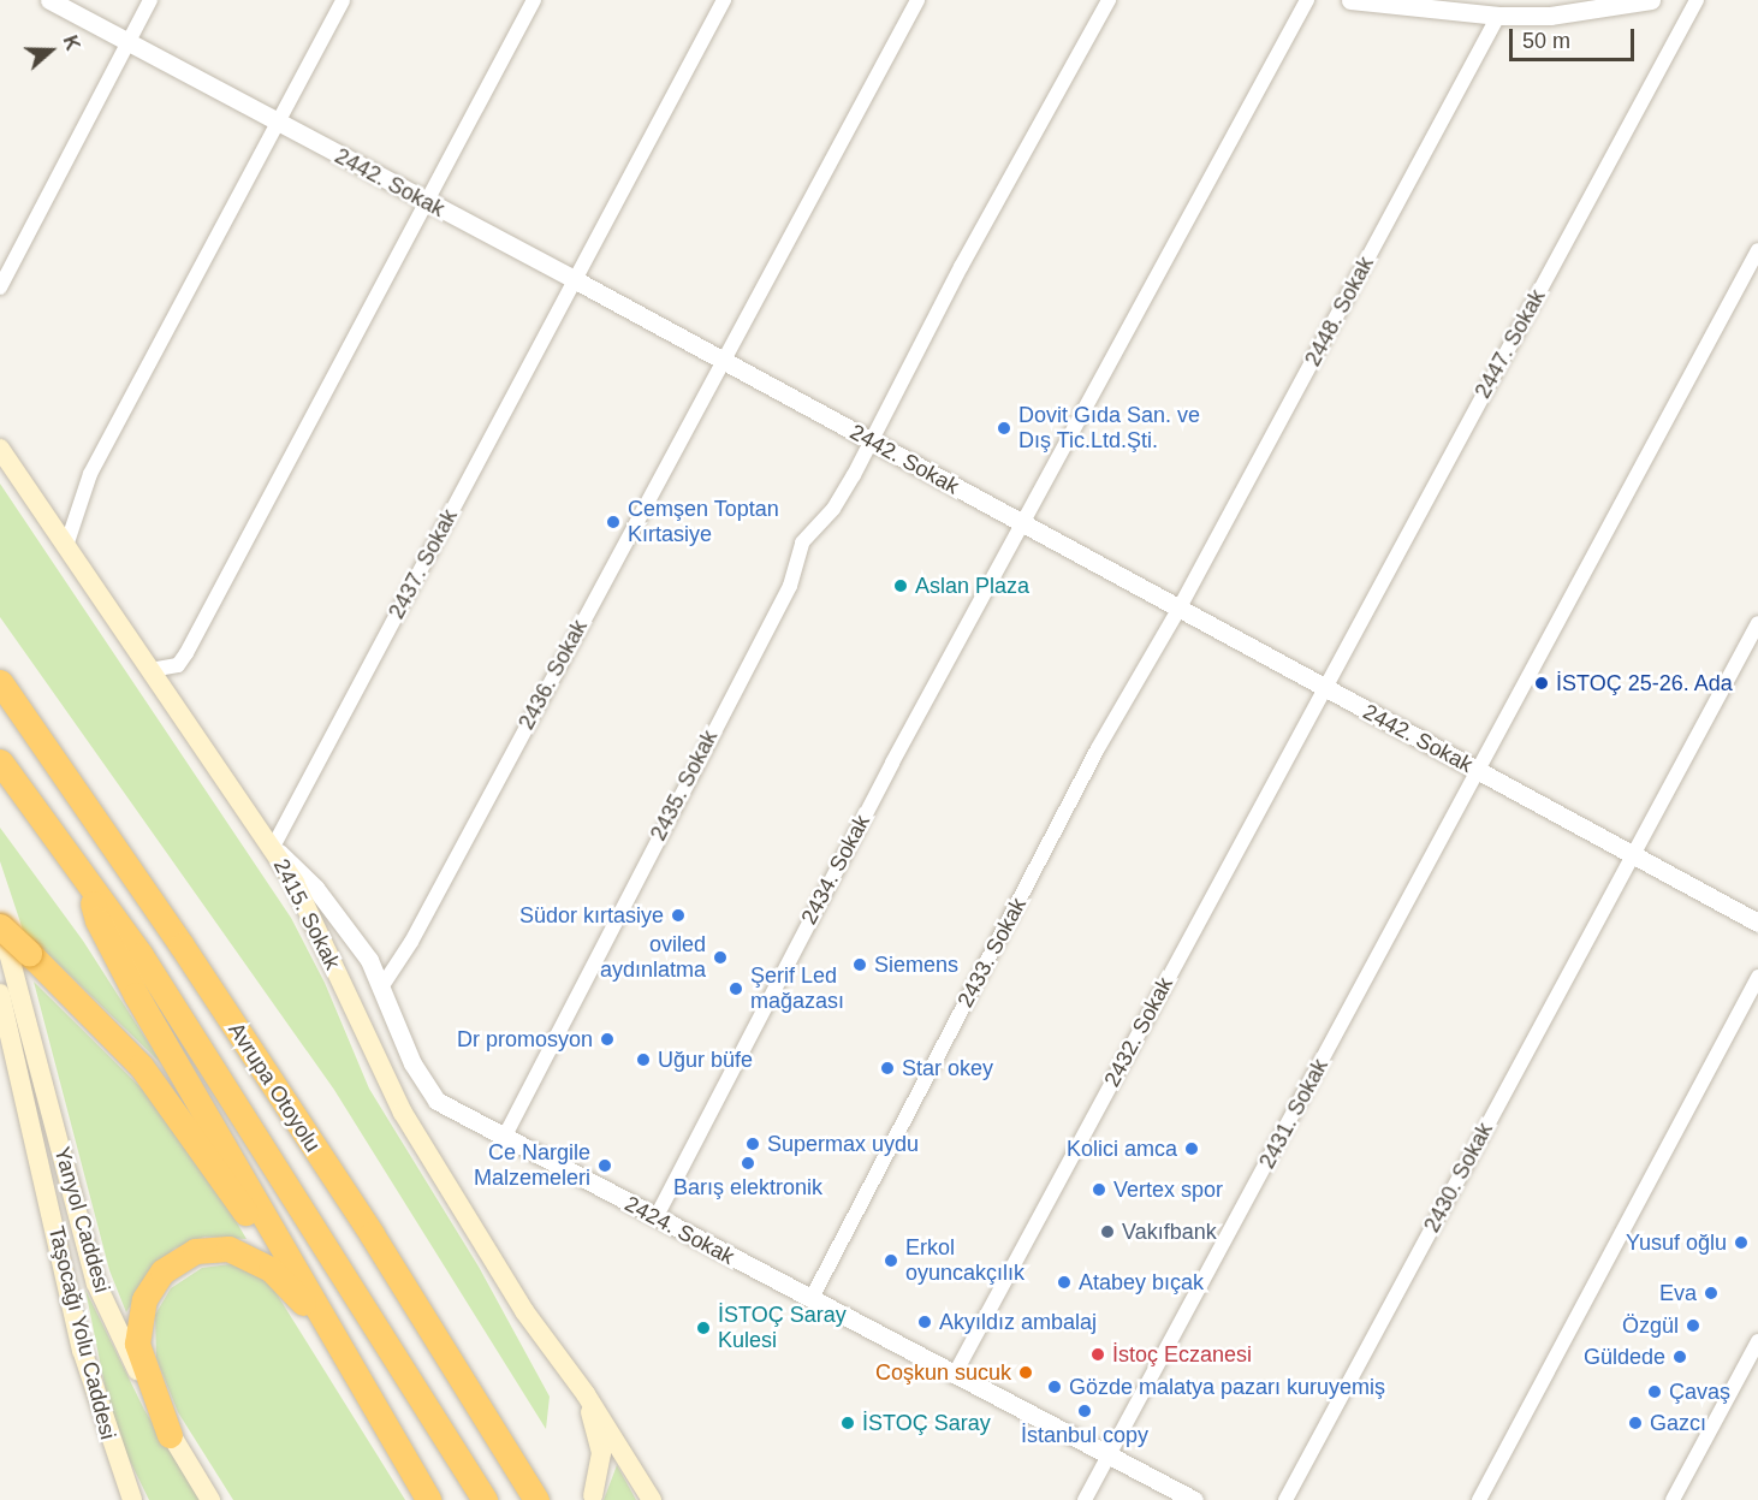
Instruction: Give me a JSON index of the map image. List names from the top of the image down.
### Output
{
  "streets": {
    "highway": ["Avrupa Otoyolu"],
    "main road": ["2415. Sokak", "Yanyol Caddesi", "Taşocağı Yolu Caddesi"],
    "street": [
      "2442. Sokak",
      "2448. Sokak",
      "2447. Sokak",
      "2437. Sokak",
      "2436. Sokak",
      "2435. Sokak",
      "2434. Sokak",
      "2433. Sokak",
      "2432. Sokak",
      "2431. Sokak",
      "2430. Sokak",
      "2424. Sokak"
    ]
  },
  "crossings": [
    ["2442. Sokak", "2448. Sokak"],
    ["2442. Sokak", "2447. Sokak"],
    ["2442. Sokak", "2437. Sokak"],
    ["2442. Sokak", "2436. Sokak"],
    ["2442. Sokak", "2435. Sokak"],
    ["2442. Sokak", "2434. Sokak"],
    ["2442. Sokak", "2433. Sokak"],
    ["2442. Sokak", "2432. Sokak"],
    ["2442. Sokak", "2431. Sokak"],
    ["2442. Sokak", "2430. Sokak"],
    ["2448. Sokak", "2433. Sokak"],
    ["2447. Sokak", "2432. Sokak"],
    ["2437. Sokak", "2415. Sokak"],
    ["2437. Sokak", "2424. Sokak"],
    ["2436. Sokak", "2424. Sokak"],
    ["2435. Sokak", "2424. Sokak"],
    ["2434. Sokak", "2424. Sokak"],
    ["2415. Sokak", "2424. Sokak"],
    ["2433. Sokak", "2424. Sokak"],
    ["2432. Sokak", "2424. Sokak"],
    ["2431. Sokak", "2424. Sokak"]
  ],
  "places": [
    "Dovit Gıda San. ve Dış Tic.Ltd.Şti.",
    "Cemşen Toptan Kırtasiye",
    "Aslan Plaza",
    "İSTOÇ 25-26. Ada",
    "Südor kırtasiye",
    "oviled aydınlatma",
    "Siemens",
    "Şerif Led mağazası",
    "Dr promosyon",
    "Uğur büfe",
    "Star okey",
    "Supermax uydu",
    "Kolici amca",
    "Barış elektronik",
    "Ce Nargile Malzemeleri",
    "Vertex spor",
    "Vakıfbank",
    "Yusuf oğlu",
    "Erkol oyuncakçılık",
    "Atabey bıçak",
    "Eva",
    "Akyıldız ambalaj",
    "Özgül",
    "İSTOÇ Saray Kulesi",
    "İstoç Eczanesi",
    "Güldede",
    "Coşkun sucuk",
    "Gözde malatya pazarı kuruyemiş",
    "Çavaş",
    "İstanbul copy",
    "İSTOÇ Saray",
    "Gazcı"
  ],
  "scale_bar": "50 m",
  "north": "right"
}
